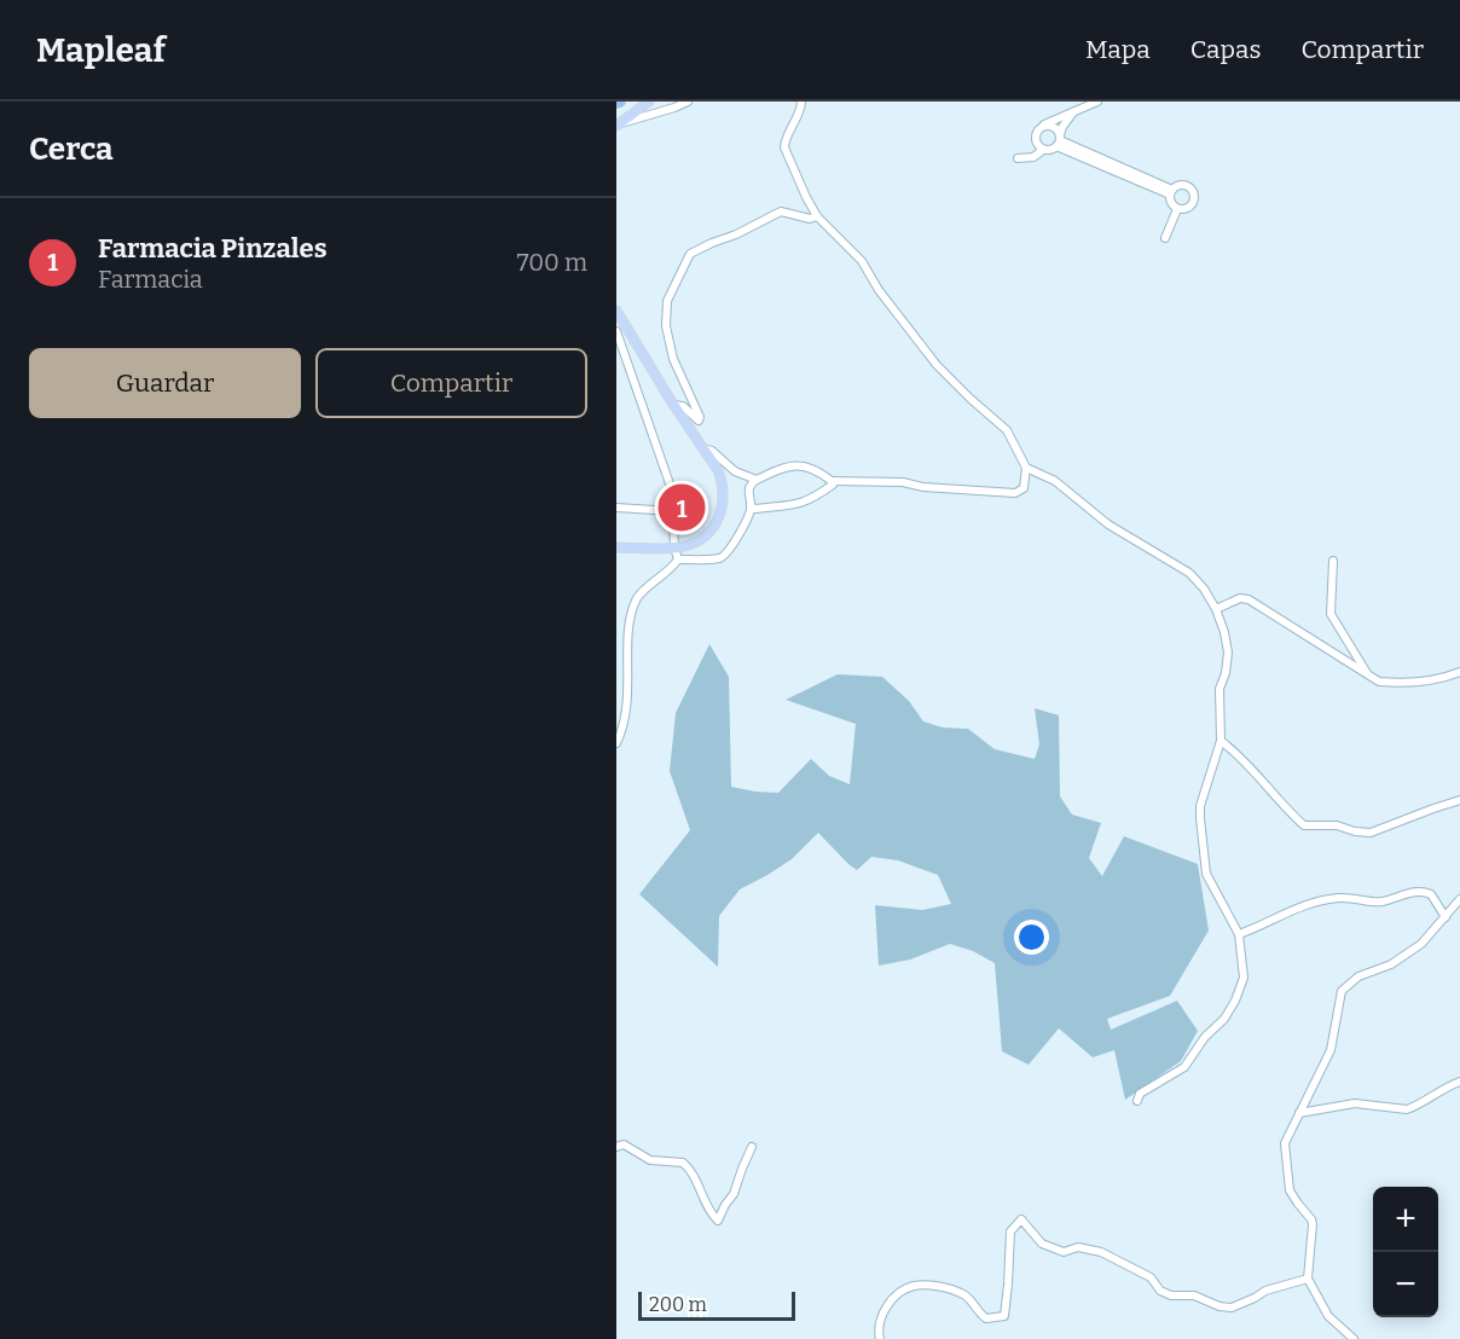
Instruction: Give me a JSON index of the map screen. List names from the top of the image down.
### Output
{
  "scale_bar": "200 m",
  "page": {
    "header": "Mapleaf",
    "nav": ["Mapa", "Capas", "Compartir"],
    "heading": "Cerca",
    "list": [
      {
        "mark": "1",
        "name": "Farmacia Pinzales",
        "note": "Farmacia",
        "value": "700 m"
      }
    ],
    "buttons": ["Guardar", "Compartir"],
    "pins": "1",
    "map_buttons": ["+", "−"],
    "scale": "200 m"
  }
}
